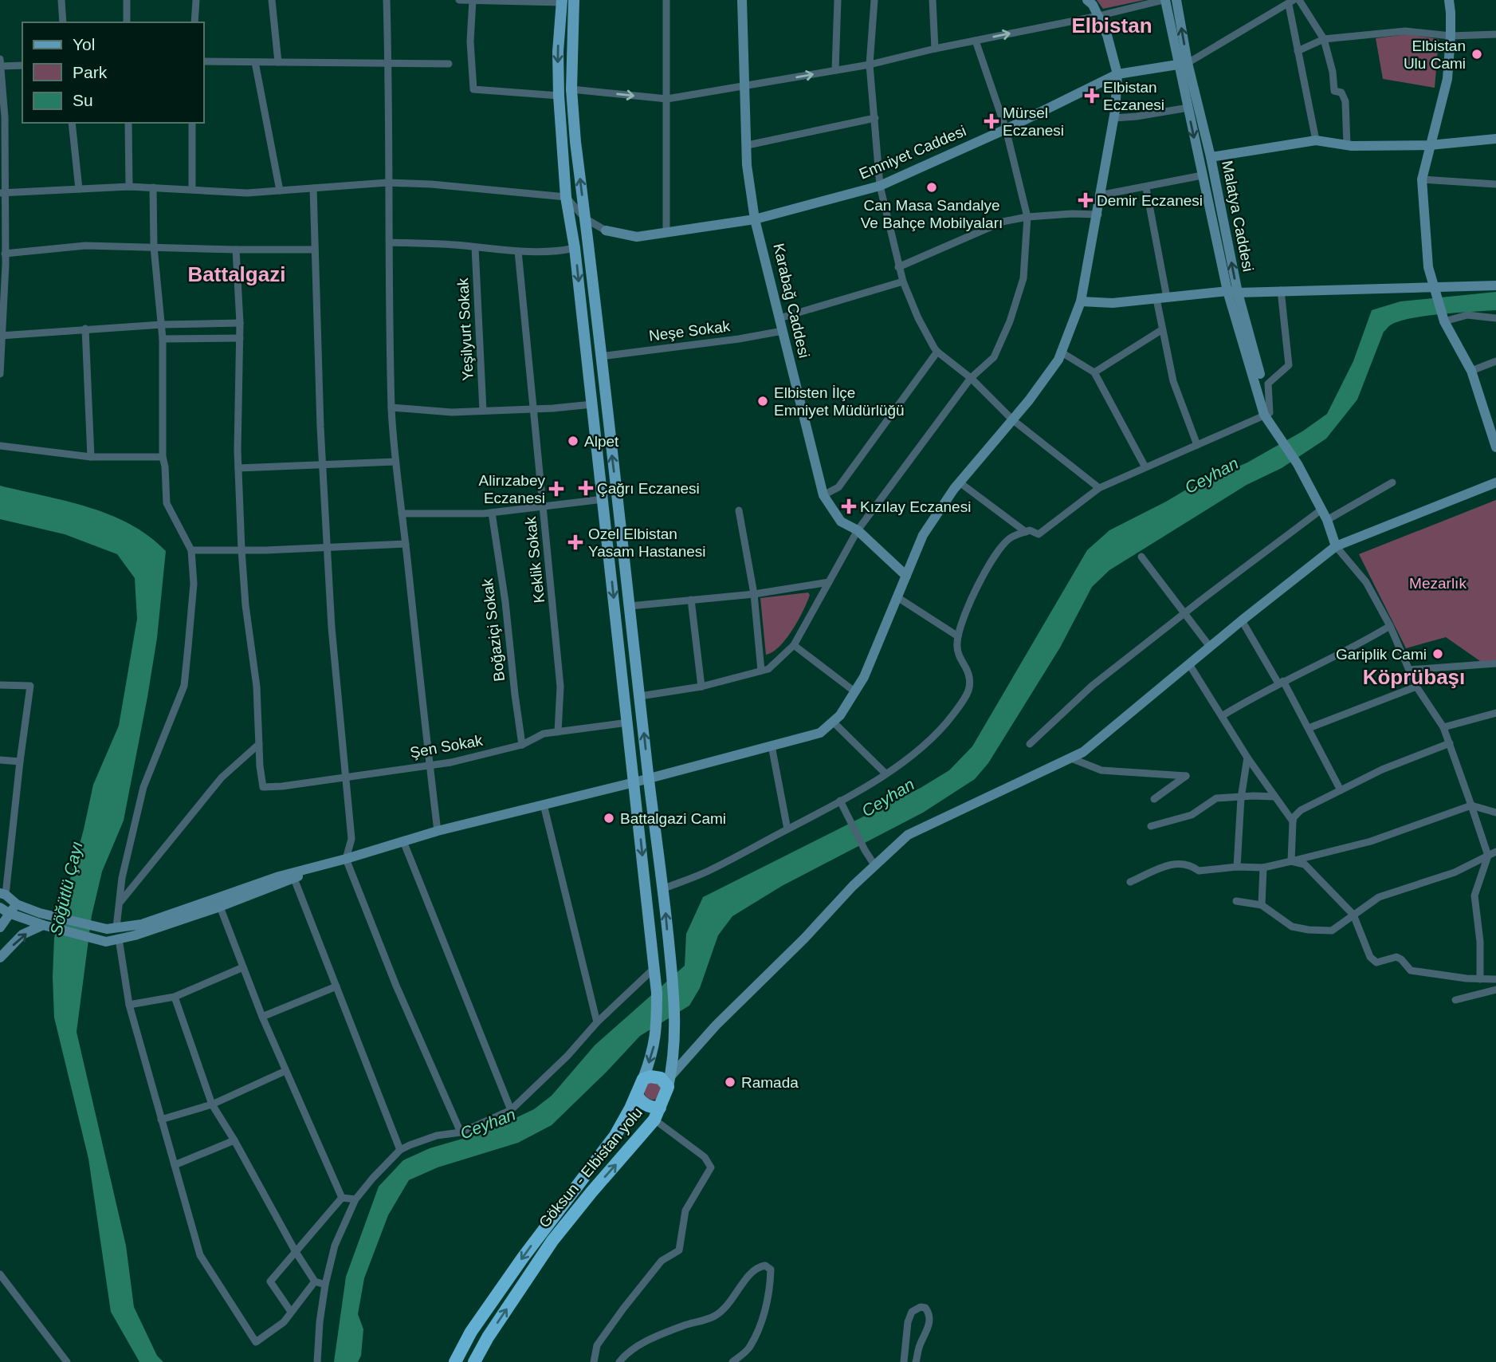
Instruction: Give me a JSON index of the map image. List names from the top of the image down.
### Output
{
  "streets": {
    "highway": ["Göksun - Elbistan yolu"],
    "street": [
      "Emniyet Caddesi",
      "Malatya Caddesi",
      "Karabağ Caddesi",
      "Yeşilyurt Sokak",
      "Neşe Sokak",
      "Keklik Sokak",
      "Boğaziçi Sokak",
      "Şen Sokak"
    ]
  },
  "crossings": [
    ["Emniyet Caddesi", "Malatya Caddesi"],
    ["Emniyet Caddesi", "Karabağ Caddesi"],
    ["Karabağ Caddesi", "Neşe Sokak"],
    ["Neşe Sokak", "Göksun - Elbistan yolu"],
    ["Keklik Sokak", "Şen Sokak"],
    ["Boğaziçi Sokak", "Şen Sokak"],
    ["Şen Sokak", "Göksun - Elbistan yolu"]
  ],
  "districts": ["Elbistan", "Battalgazi", "Köprübaşı"],
  "water": ["Ceyhan", "Söğütlü Çayı"],
  "parks": ["Mezarlık"],
  "places": {
    "other": [
      "Elbistan Ulu Cami",
      "Can Masa Sandalye Ve Bahçe Mobilyaları",
      "Elbisten İlçe Emniyet Müdürlüğü",
      "Alpet",
      "Gariplik Cami",
      "Battalgazi Cami",
      "Ramada"
    ],
    "health": [
      "Elbistan Eczanesi",
      "Mürsel Eczanesi",
      "Demir Eczanesi",
      "Çağrı Eczanesi",
      "Alirızabey Eczanesi",
      "Kızılay Eczanesi",
      "Ozel Elbistan Yasam Hastanesi"
    ]
  },
  "legend": ["Yol", "Park", "Su"]
}
